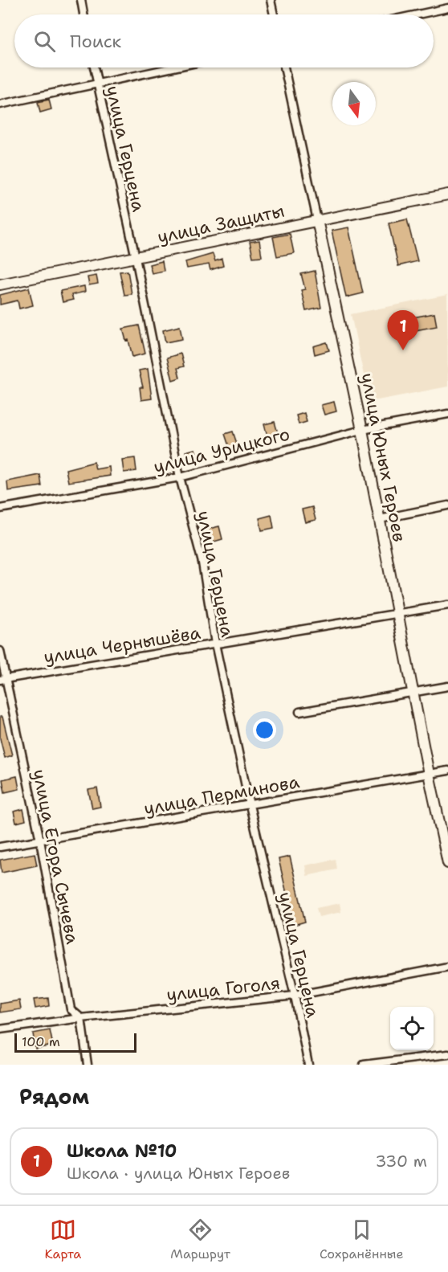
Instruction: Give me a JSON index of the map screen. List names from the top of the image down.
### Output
{
  "streets": {
    "street": [
      "улица Герцена",
      "улица Защиты",
      "улица Урицкого",
      "улица Юных Героев",
      "улица Чернышёва",
      "улица Перминова",
      "улица Егора Сычева",
      "улица Гоголя"
    ]
  },
  "crossings": [
    ["улица Герцена", "улица Защиты"],
    ["улица Герцена", "улица Урицкого"],
    ["улица Герцена", "улица Чернышёва"],
    ["улица Герцена", "улица Перминова"],
    ["улица Герцена", "улица Гоголя"],
    ["улица Защиты", "улица Юных Героев"],
    ["улица Урицкого", "улица Юных Героев"],
    ["улица Юных Героев", "улица Чернышёва"],
    ["улица Юных Героев", "улица Перминова"],
    ["улица Чернышёва", "улица Егора Сычева"],
    ["улица Перминова", "улица Егора Сычева"],
    ["улица Егора Сычева", "улица Гоголя"]
  ],
  "scale_bar": "100 m",
  "north": "bottom",
  "page": {
    "search": "Поиск",
    "pins": "1",
    "scale": "100 m",
    "heading": "Рядом",
    "list": [
      {
        "mark": "1",
        "name": "Школа №10",
        "note": "Школа · улица Юных Героев",
        "value": "330 m"
      }
    ],
    "nav": ["Карта", "Маршрут", "Сохранённые"]
  }
}
